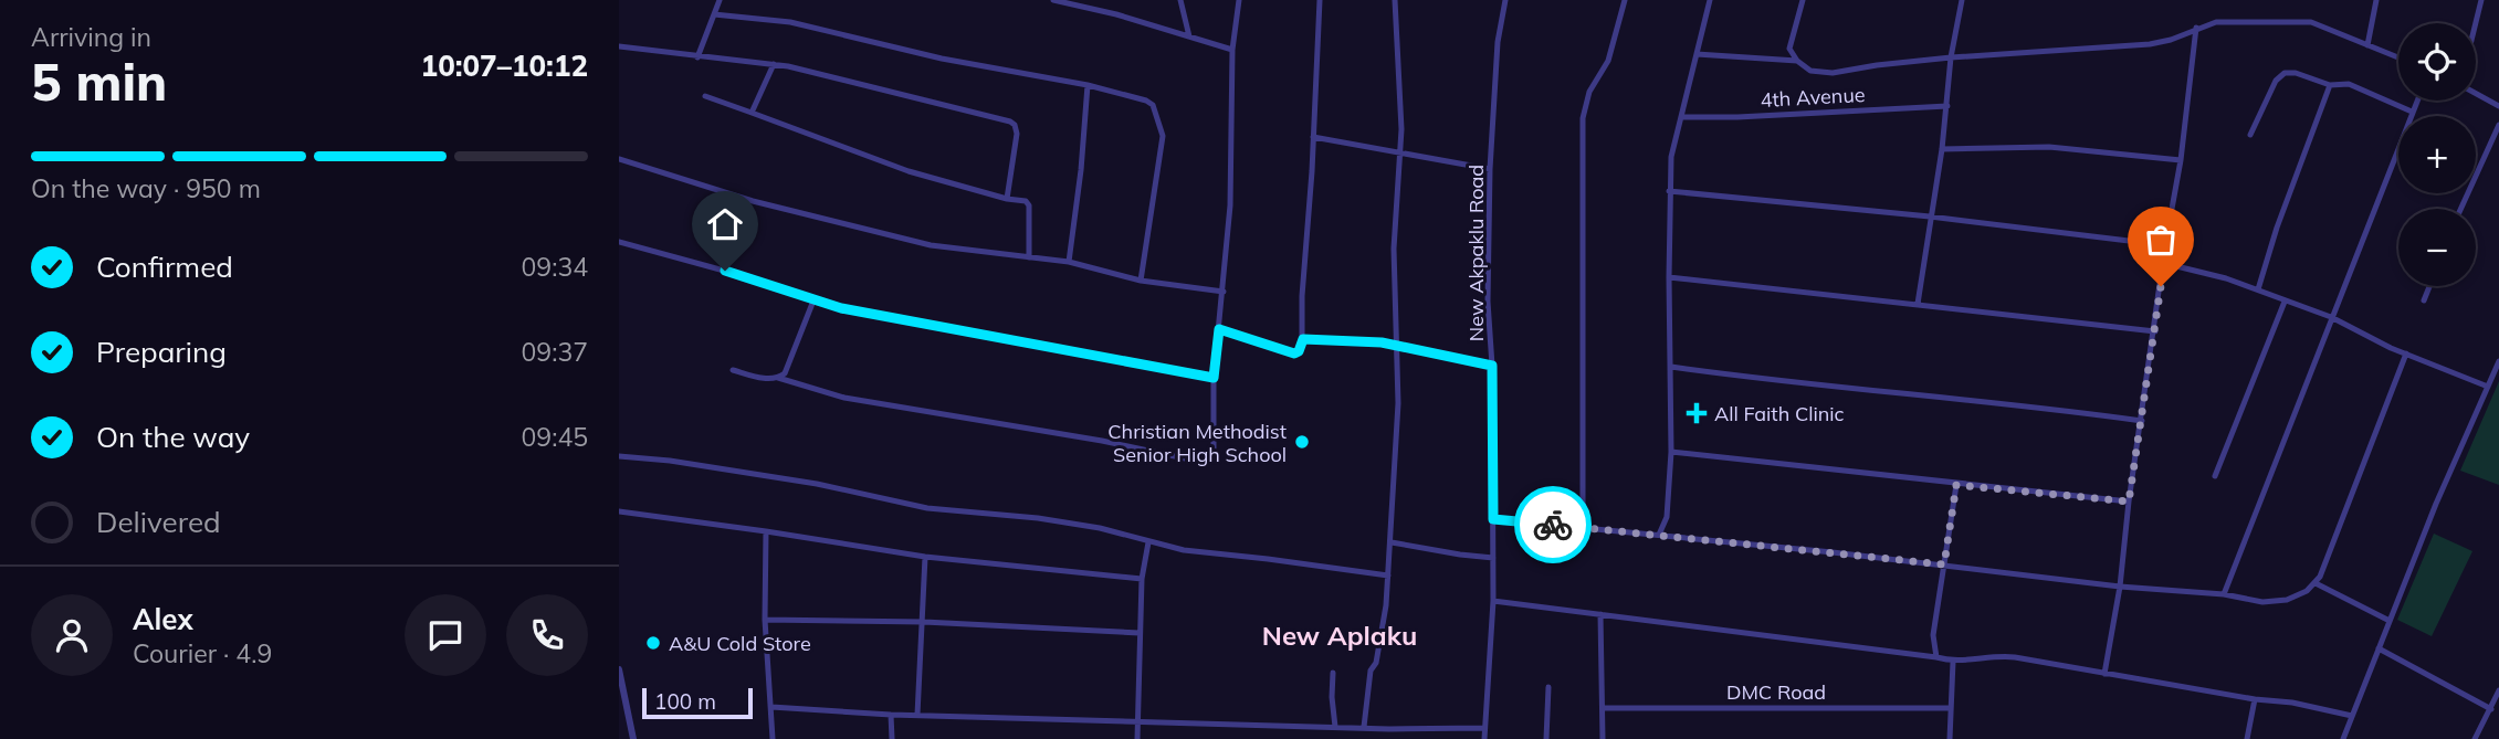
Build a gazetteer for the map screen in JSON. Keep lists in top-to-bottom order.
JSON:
{
  "streets": {
    "street": ["4th Avenue", "New Akpaklu Road", "DMC Road"]
  },
  "districts": ["New Aplaku"],
  "places": {
    "health": ["All Faith Clinic"],
    "other": ["Christian Methodist Senior High School", "A&U Cold Store"]
  },
  "scale_bar": "100 m",
  "page": {
    "heading": ["5 min", "Arriving in", "10:07–10:12"],
    "panel": ["Alex", "Courier · 4.9"],
    "map_buttons": ["+", "−"],
    "bar": "On the way · 950 m",
    "list": [
      ["Confirmed", "09:34"],
      ["Preparing", "09:37"],
      ["On the way", "09:45"],
      "Delivered"
    ],
    "scale": "100 m"
  }
}
